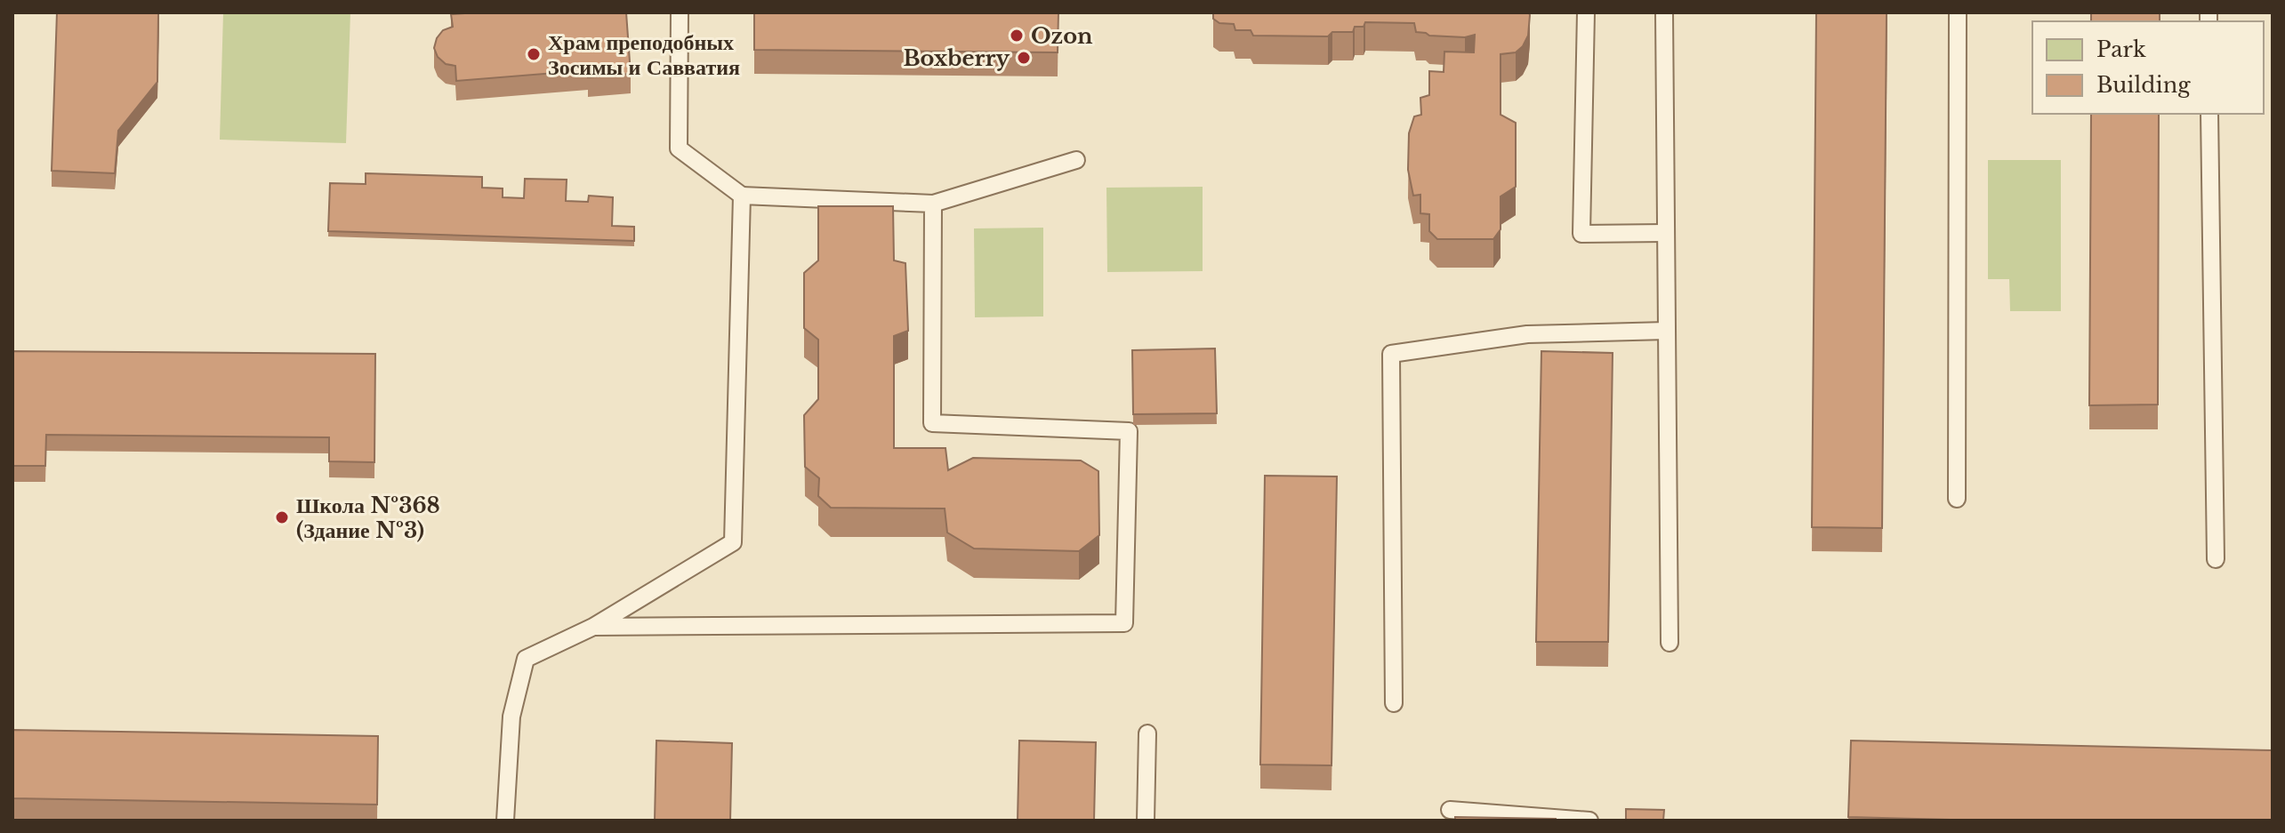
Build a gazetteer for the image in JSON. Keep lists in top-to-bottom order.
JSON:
{
  "places": [
    "Ozon",
    "Храм преподобных Зосимы и Савватия",
    "Boxberry",
    "Школа №368 (Здание №3)"
  ],
  "legend": ["Park", "Building"]
}
